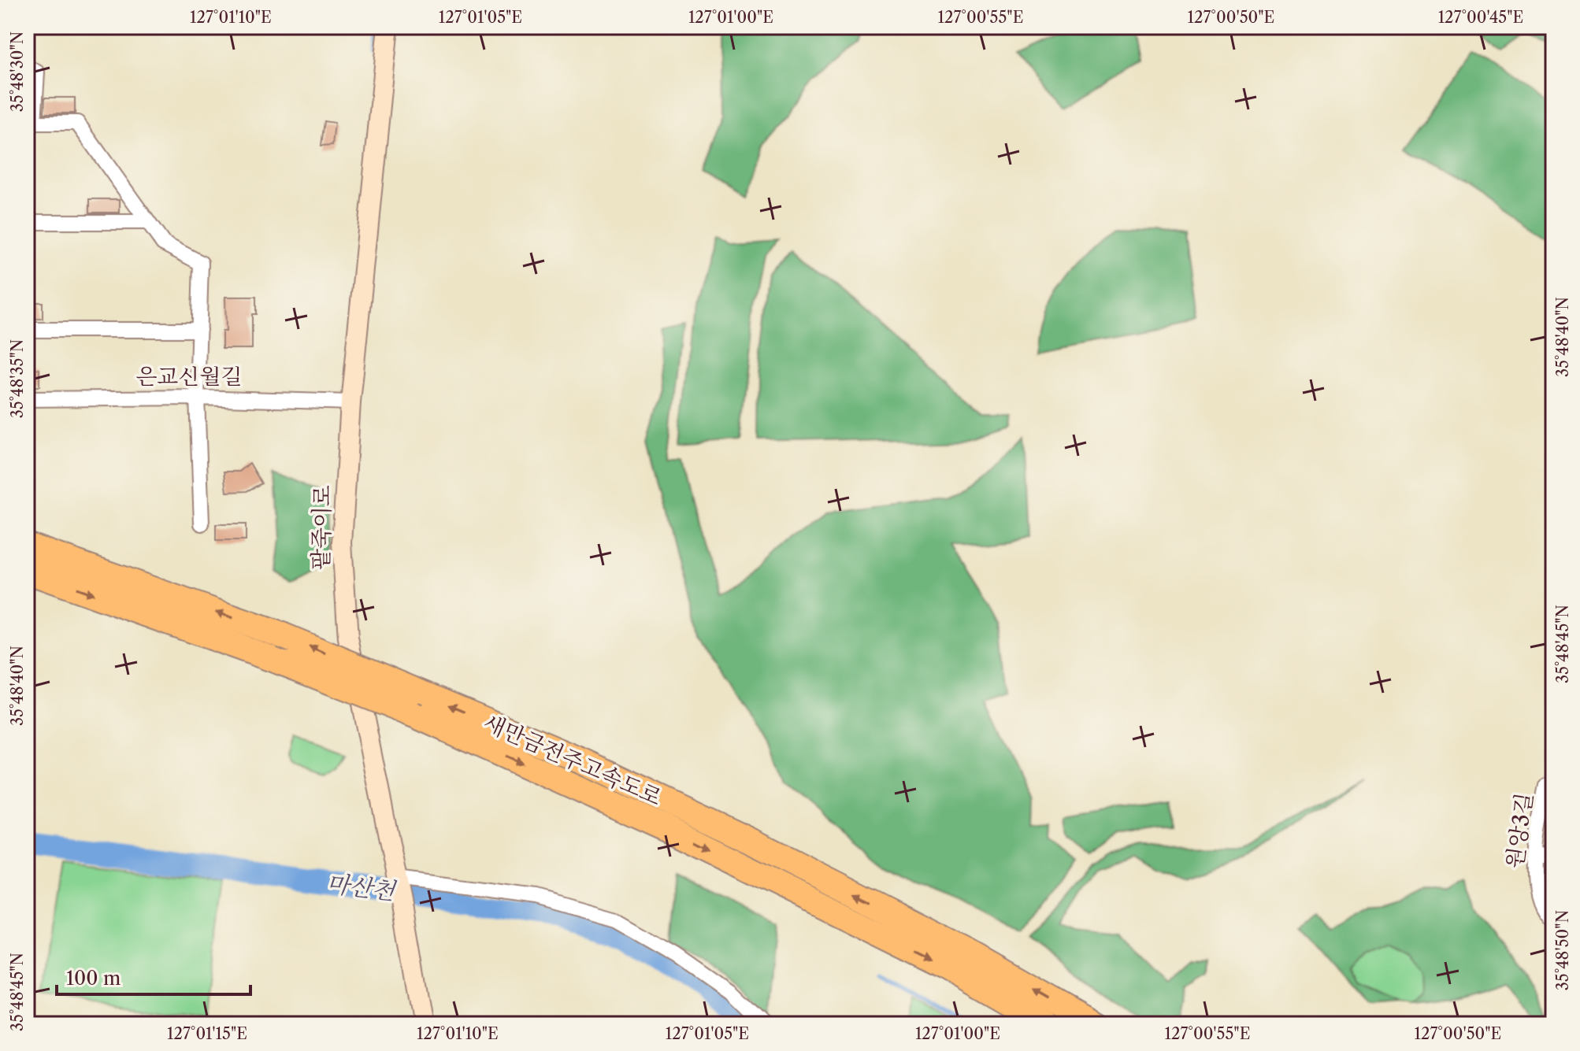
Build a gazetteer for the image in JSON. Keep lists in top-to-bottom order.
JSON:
{
  "streets": {
    "highway": ["새만금전주고속도로"],
    "street": ["은교신월길", "팥죽이로", "원앙3길"]
  },
  "crossings": [
    ["은교신월길", "팥죽이로"]
  ],
  "water": ["마산천"],
  "scale_bar": "100 m",
  "coordinates": [
    "127°01'10\"E",
    "127°01'05\"E",
    "127°01'00\"E",
    "127°00'55\"E",
    "127°00'50\"E",
    "127°00'45\"E",
    "35°48'30\"N",
    "35°48'40\"N",
    "35°48'35\"N",
    "35°48'45\"N",
    "35°48'50\"N",
    "127°01'15\"E"
  ]
}
